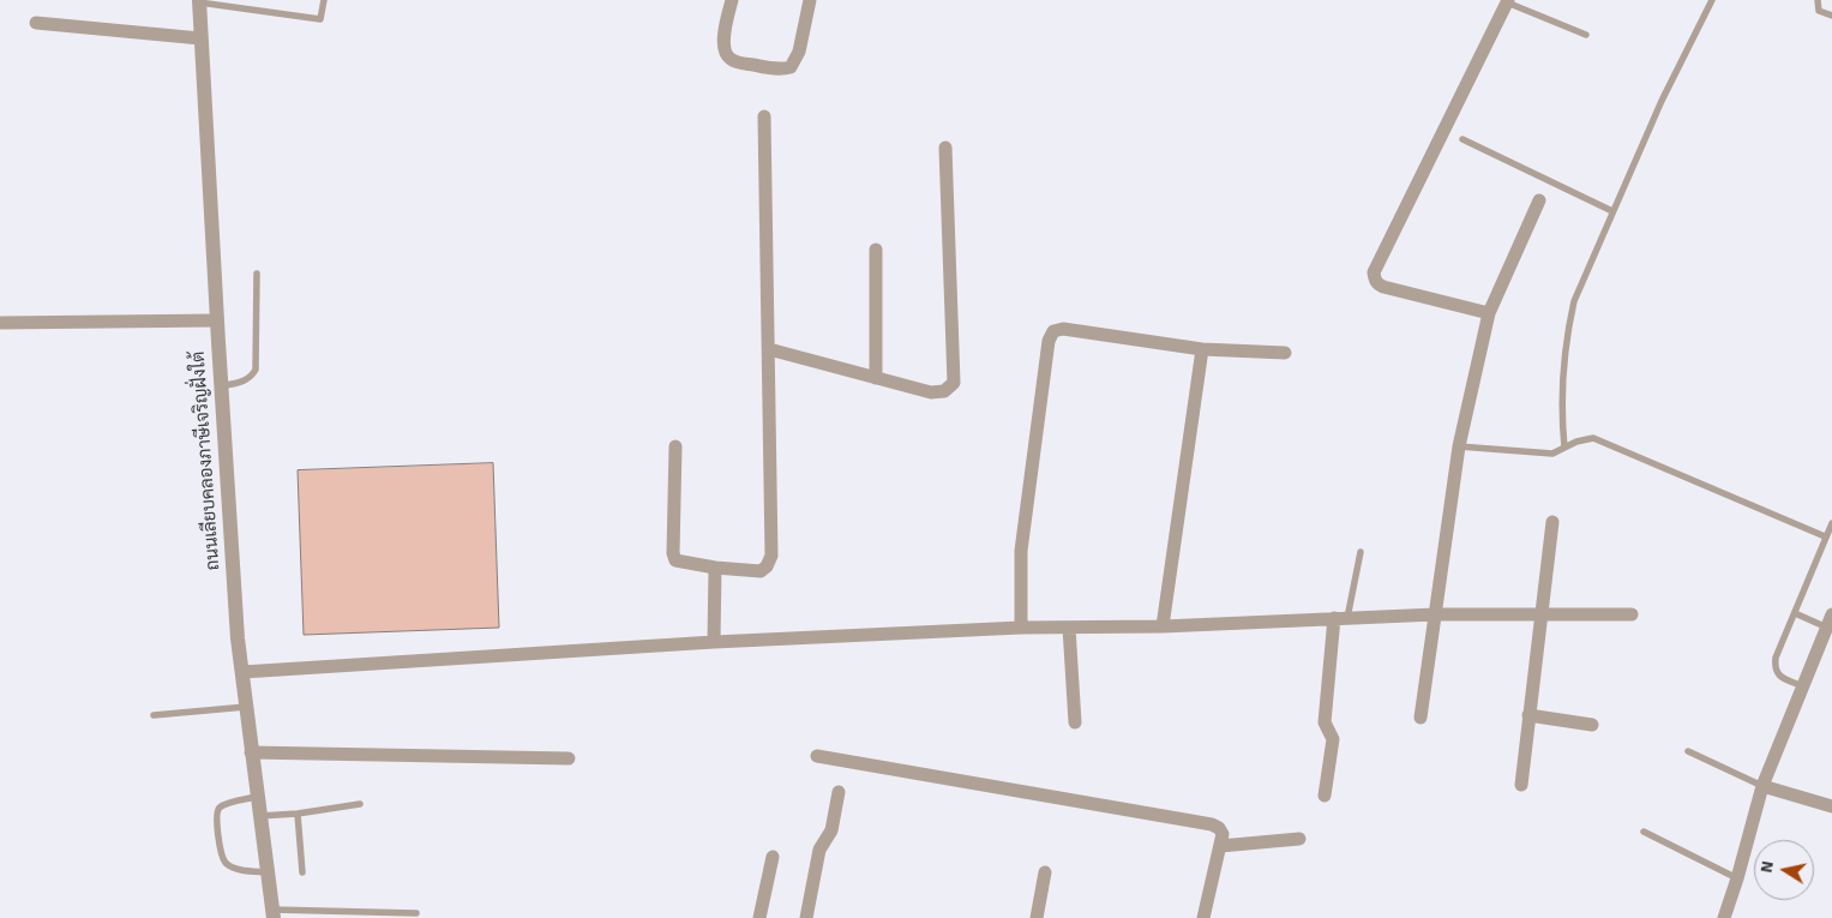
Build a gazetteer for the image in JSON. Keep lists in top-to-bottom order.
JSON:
{
  "streets": {
    "street": ["ถนนเลียบคลองภาษีเจริญฝั่งใต้"]
  },
  "north": "left"
}
